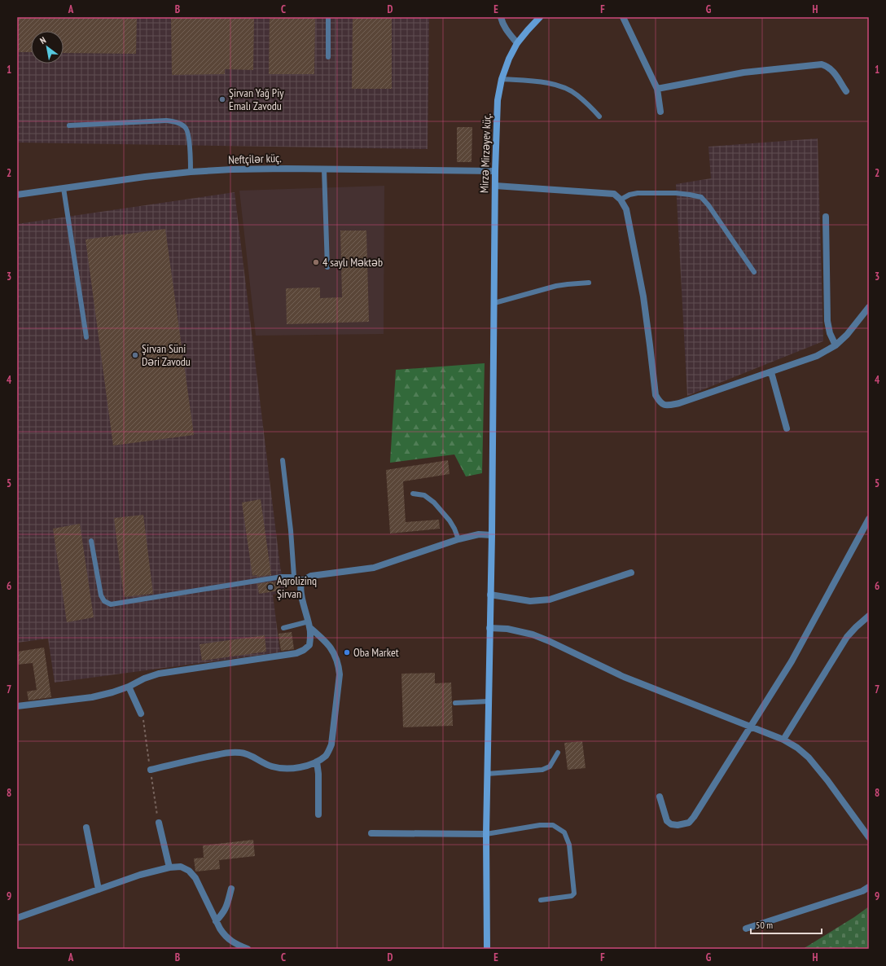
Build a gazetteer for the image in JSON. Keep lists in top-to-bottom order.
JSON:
{
  "streets": {
    "main road": ["Mirzə Mirzəyev küç."],
    "street": ["Neftçilər küç."]
  },
  "crossings": [
    ["Mirzə Mirzəyev küç.", "Neftçilər küç."]
  ],
  "places": [
    "Şirvan Yağ Piy Emalı Zavodu",
    "4 saylı Məktəb",
    "Şirvan Süni Dəri Zavodu",
    "Aqrolizinq Şirvan",
    "Oba Market"
  ],
  "scale_bar": "50 m",
  "north": "top left",
  "grid": {
    "columns": [
      "A",
      "B",
      "C",
      "D",
      "E",
      "F",
      "G",
      "H"
    ],
    "rows": [
      "1",
      "2",
      "3",
      "4",
      "5",
      "6",
      "7",
      "8",
      "9"
    ]
  }
}
